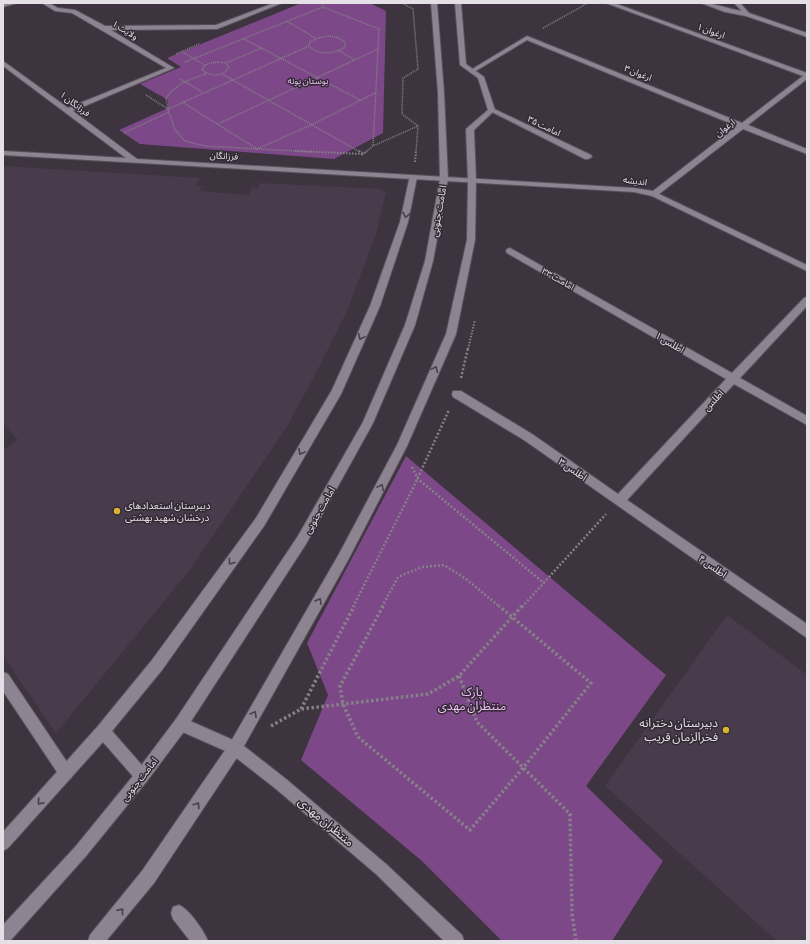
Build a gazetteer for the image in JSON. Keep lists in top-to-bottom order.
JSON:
{
  "streets": {
    "street": [
      "ولایت ۱",
      "ارغوان ۱",
      "ارغوان ۳",
      "فرزانگان ۱",
      "امامت ۳۵",
      "ارغوان",
      "فرزانگان",
      "اندیشه",
      "امامت جنوبی",
      "امامت ۳۳",
      "اطلس ۱",
      "اطلس",
      "اطلس ۳",
      "اطلس ۴",
      "منتظران مهدی"
    ]
  },
  "crossings": [
    ["ارغوان ۱", "ارغوان"],
    ["ارغوان ۳", "ارغوان"],
    ["فرزانگان ۱", "فرزانگان"],
    ["ارغوان", "اندیشه"],
    ["فرزانگان", "اندیشه"],
    ["فرزانگان", "امامت جنوبی"],
    ["اندیشه", "امامت جنوبی"],
    ["امامت جنوبی", "منتظران مهدی"],
    ["امامت ۳۳", "اطلس ۱"],
    ["اطلس ۱", "اطلس"],
    ["اطلس", "اطلس ۳"],
    ["اطلس", "اطلس ۴"],
    ["اطلس ۳", "اطلس ۴"]
  ],
  "parks": ["بوستان پونه", "پارک منتظران مهدی"],
  "places": ["دبیرستان استعدادهای درخشان شهید بهشتی", "دبیرستان دخترانه فخرالزمان قریب"]
}
